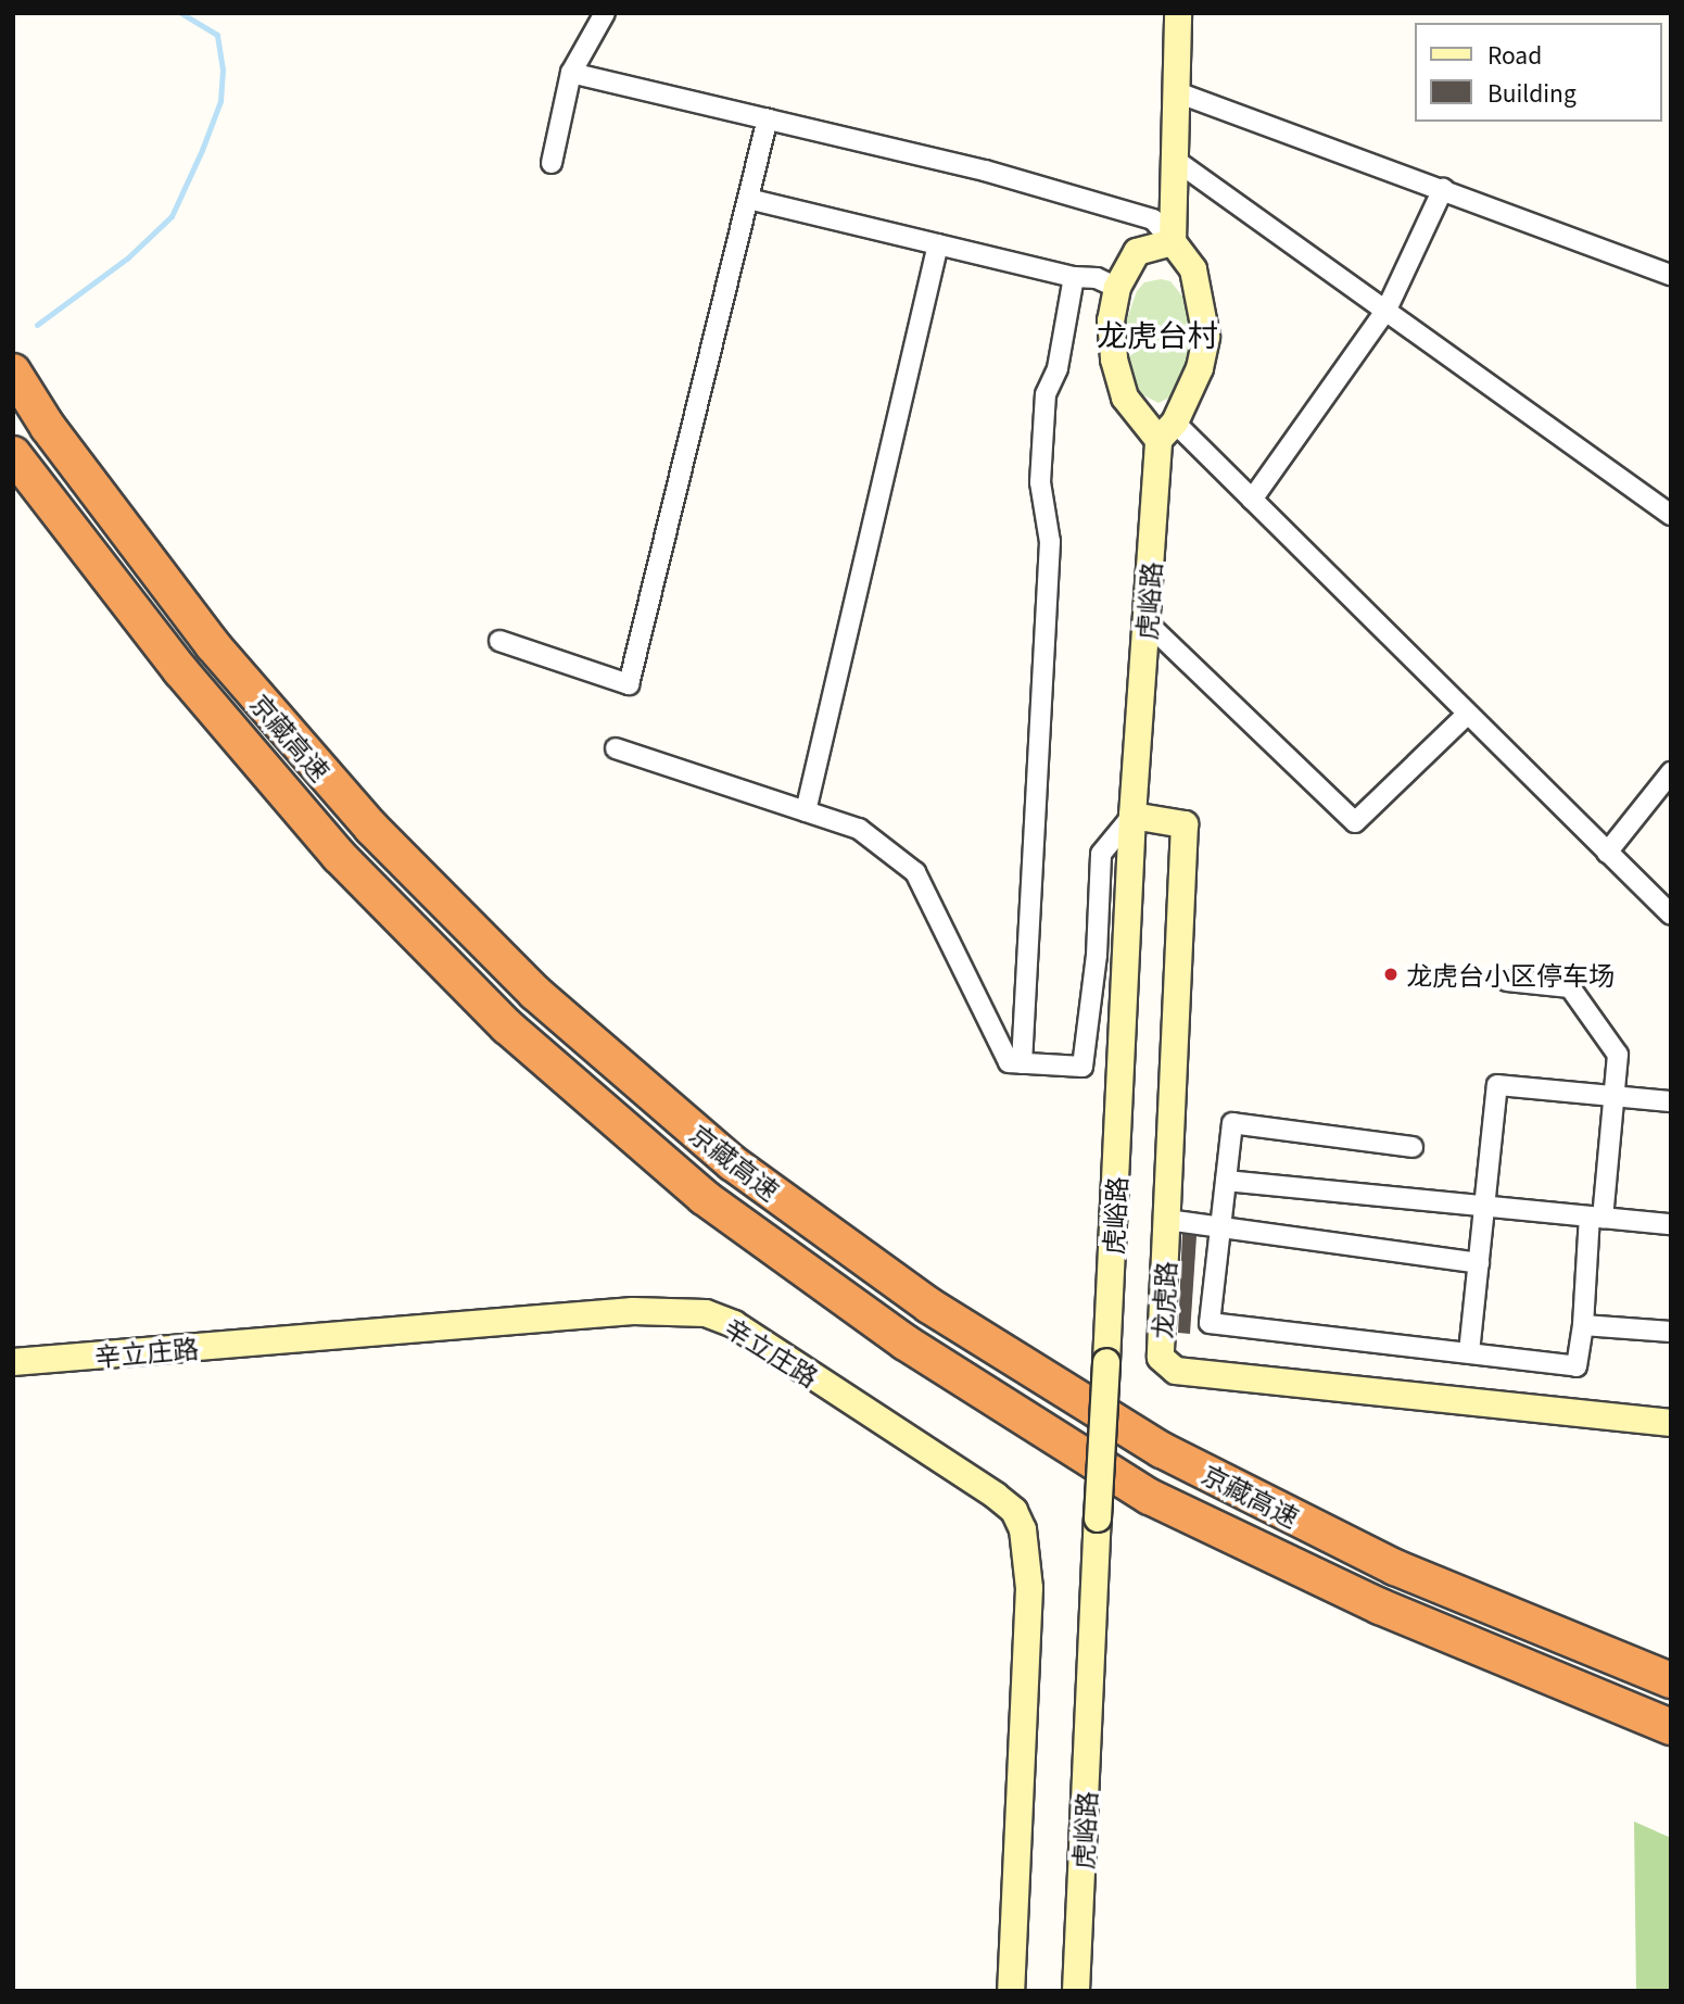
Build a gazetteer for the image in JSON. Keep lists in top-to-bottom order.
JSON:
{
  "streets": {
    "highway": ["京藏高速"],
    "street": ["虎峪路", "龙虎路", "辛立庄路"]
  },
  "crossings": [
    ["虎峪路", "龙虎路"]
  ],
  "districts": ["龙虎台村"],
  "places": ["龙虎台小区停车场"],
  "legend": ["Road", "Building"]
}
